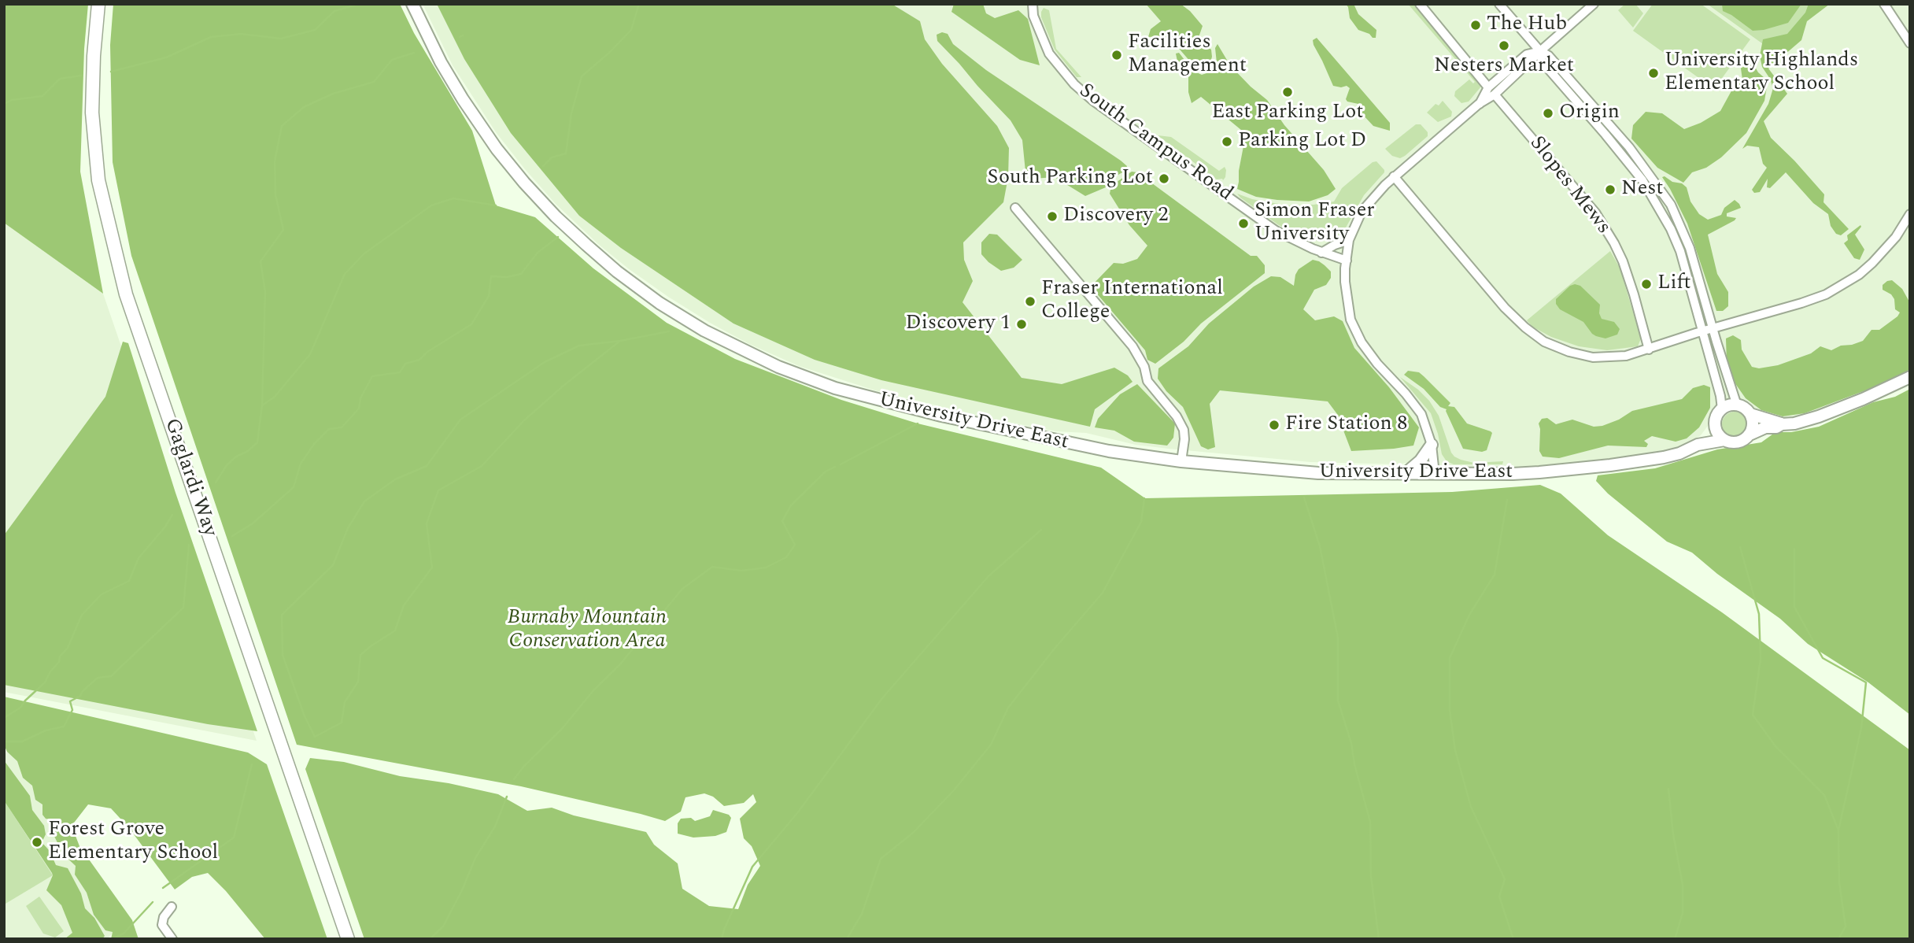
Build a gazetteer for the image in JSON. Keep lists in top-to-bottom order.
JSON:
{
  "streets": {
    "main road": ["Gaglardi Way"],
    "street": ["South Campus Road", "Slopes Mews", "University Drive East"]
  },
  "parks": ["Burnaby Mountain Conservation Area"],
  "places": [
    "The Hub",
    "Nesters Market",
    "Facilities Management",
    "University Highlands Elementary School",
    "East Parking Lot",
    "Origin",
    "Parking Lot D",
    "South Parking Lot",
    "Nest",
    "Discovery 2",
    "Simon Fraser University",
    "Lift",
    "Fraser International College",
    "Discovery 1",
    "Fire Station 8",
    "Forest Grove Elementary School"
  ]
}
